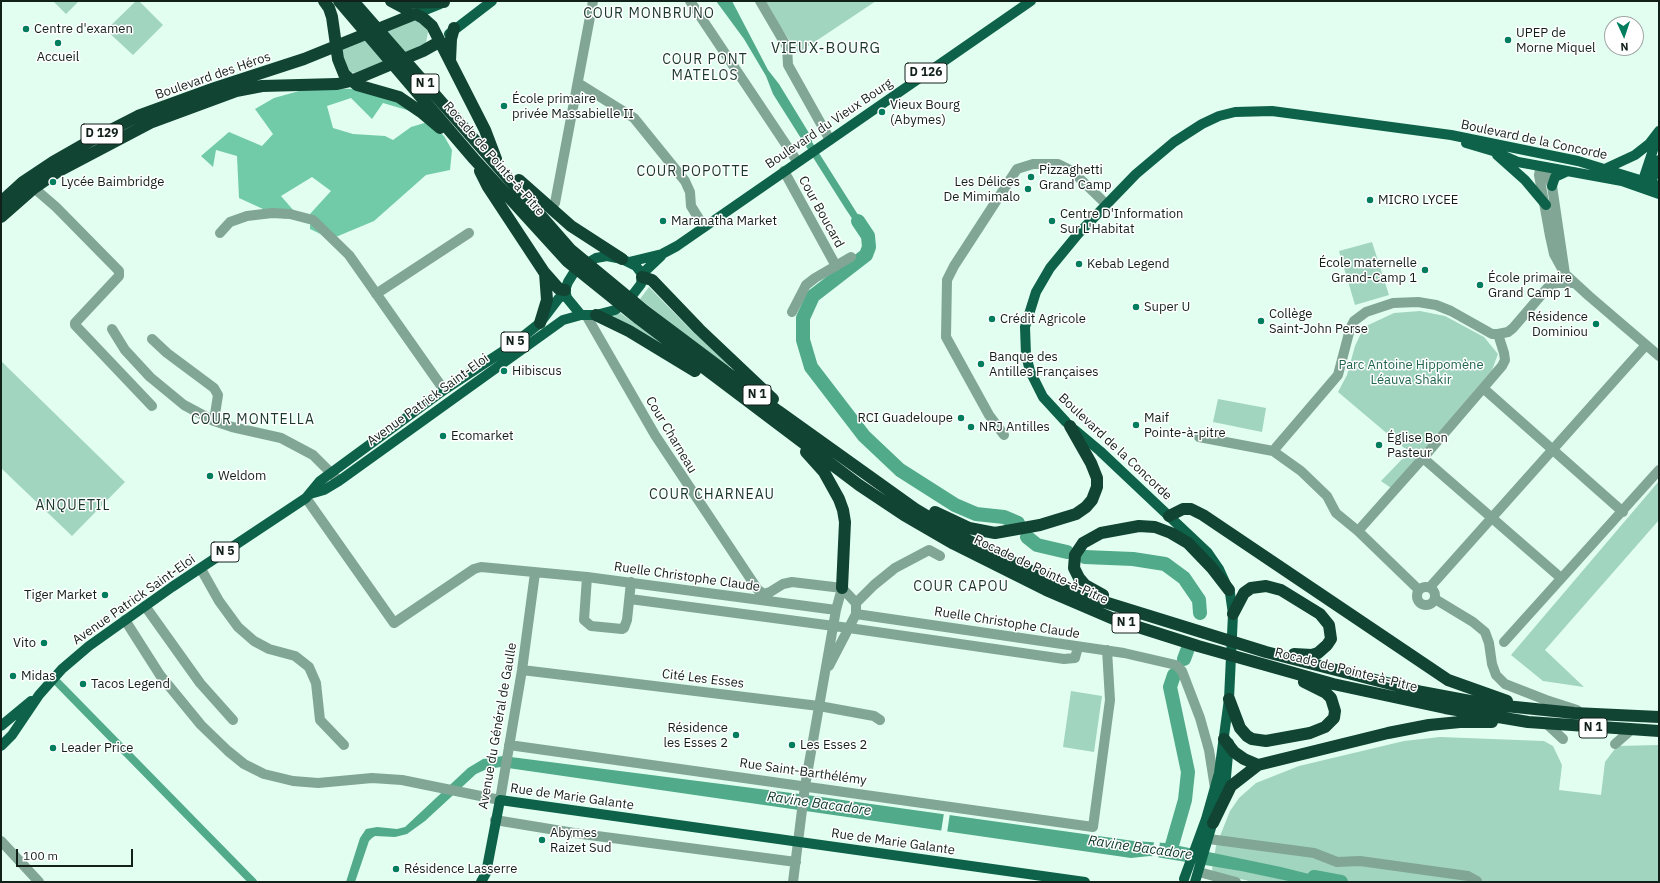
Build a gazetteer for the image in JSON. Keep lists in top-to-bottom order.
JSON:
{
  "streets": {
    "highway": [
      "Boulevard des Héros",
      "N 1",
      "D 129",
      "Rocade de Pointe-à-Pitre"
    ],
    "main road": [
      "D 126",
      "Boulevard du Vieux Bourg",
      "Boulevard de la Concorde",
      "N 5",
      "Avenue Patrick Saint-Eloi",
      "Avenue du Général de Gaulle",
      "Rue de Marie Galante"
    ],
    "street": [
      "Cour Boucard",
      "Cour Charneau",
      "Ruelle Christophe Claude",
      "Cité Les Esses",
      "Rue Saint-Barthélémy"
    ]
  },
  "crossings": [
    ["N 1", "Rocade de Pointe-à-Pitre"],
    ["Boulevard du Vieux Bourg", "Cour Boucard"],
    ["Boulevard du Vieux Bourg", "Avenue Patrick Saint-Eloi"],
    ["Boulevard du Vieux Bourg", "Cour Charneau"],
    ["Avenue Patrick Saint-Eloi", "Cour Charneau"],
    ["Avenue Patrick Saint-Eloi", "Ruelle Christophe Claude"],
    ["Avenue Patrick Saint-Eloi", "Rue de Marie Galante"],
    ["Ruelle Christophe Claude", "Avenue du Général de Gaulle"],
    ["Ruelle Christophe Claude", "Rue Saint-Barthélémy"],
    ["Cité Les Esses", "Avenue du Général de Gaulle"],
    ["Avenue du Général de Gaulle", "Rue Saint-Barthélémy"],
    ["Avenue du Général de Gaulle", "Rue de Marie Galante"]
  ],
  "districts": [
    "COUR MONBRUNO",
    "VIEUX-BOURG",
    "COUR PONT MATELOS",
    "COUR POPOTTE",
    "COUR MONTELLA",
    "COUR CHARNEAU",
    "ANQUETIL",
    "COUR CAPOU"
  ],
  "water": ["Ravine Bacadore"],
  "parks": ["Parc Antoine Hippomène Léauva Shakir"],
  "places": [
    "Centre d'examen",
    "UPEP de Morne Miquel",
    "Accueil",
    "École primaire privée Massabielle II",
    "Vieux Bourg (Abymes)",
    "Pizzaghetti Grand Camp",
    "Lycée Baimbridge",
    "Les Délices De Mimimalo",
    "MICRO LYCEE",
    "Maranatha Market",
    "Centre D'Information Sur L'Habitat",
    "Kebab Legend",
    "École maternelle Grand-Camp 1",
    "École primaire Grand Camp 1",
    "Super U",
    "Crédit Agricole",
    "Collège Saint-John Perse",
    "Résidence Dominiou",
    "Banque des Antilles Françaises",
    "Hibiscus",
    "RCI Guadeloupe",
    "Maif Pointe-à-pitre",
    "NRJ Antilles",
    "Ecomarket",
    "Église Bon Pasteur",
    "Weldom",
    "Tiger Market",
    "Vito",
    "Midas",
    "Tacos Legend",
    "Résidence les Esses 2",
    "Les Esses 2",
    "Leader Price",
    "Abymes Raizet Sud",
    "Résidence Lasserre"
  ],
  "scale_bar": "100 m",
  "north": "bottom"
}
